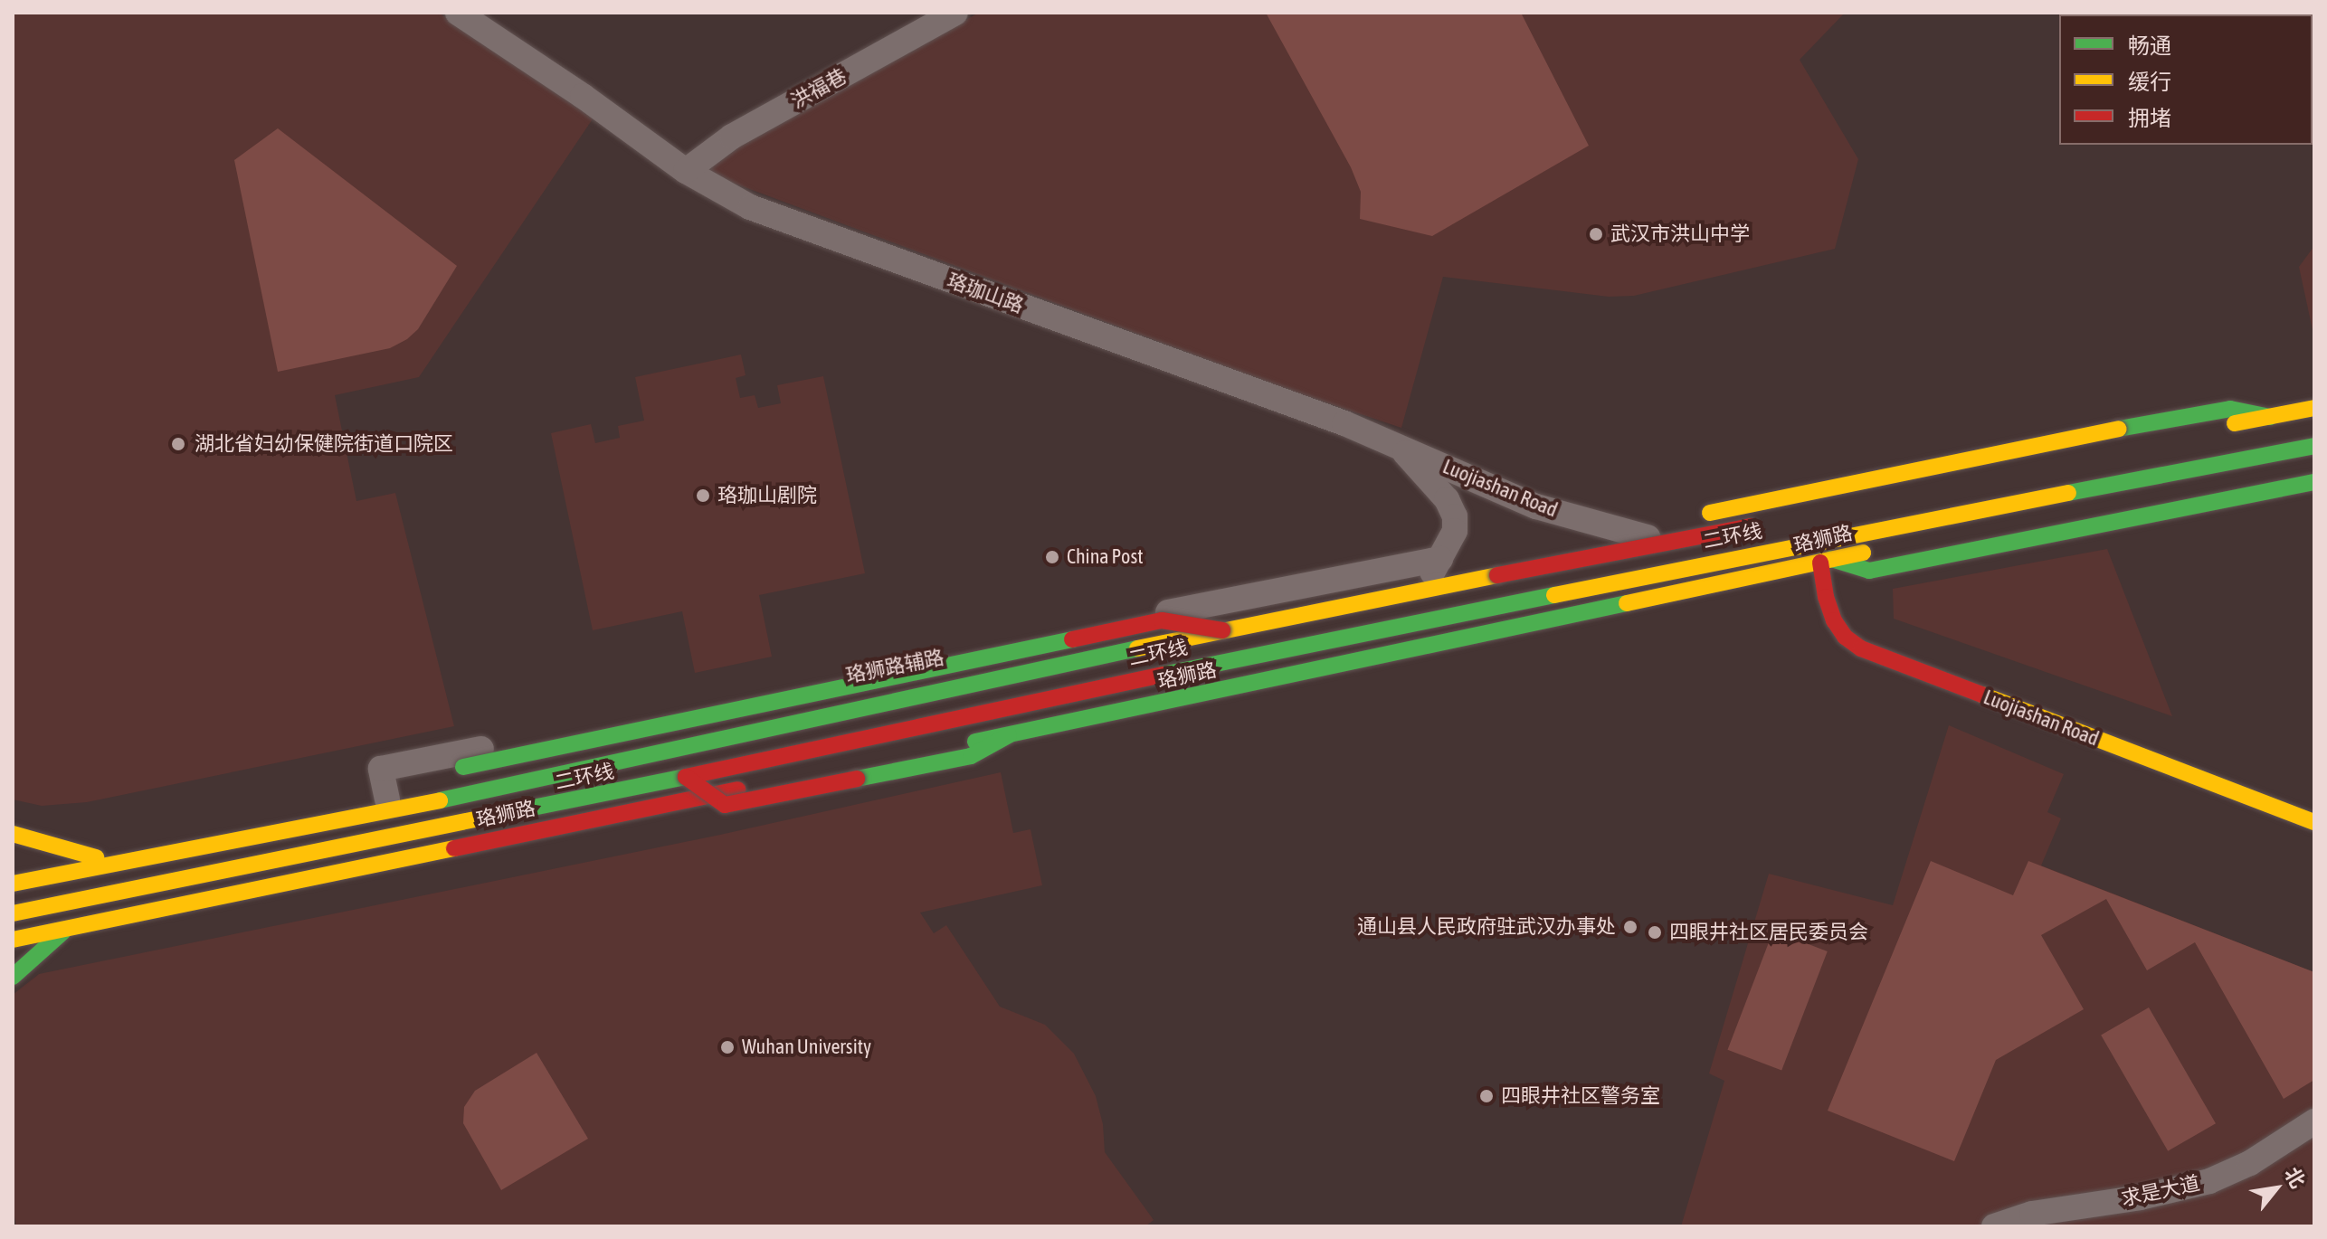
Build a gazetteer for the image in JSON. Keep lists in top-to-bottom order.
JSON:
{
  "streets": {
    "main road": ["Luojiashan Road", "二环线", "珞狮路"],
    "street": [
      "洪福巷",
      "珞珈山路",
      "珞狮路辅路",
      "求是大道"
    ]
  },
  "crossings": [
    ["洪福巷", "珞珈山路"],
    ["珞珈山路", "Luojiashan Road"],
    ["珞珈山路", "珞狮路"],
    ["珞珈山路", "珞狮路辅路"],
    ["Luojiashan Road", "珞狮路"],
    ["珞狮路", "珞狮路辅路"]
  ],
  "places": [
    "武汉市洪山中学",
    "湖北省妇幼保健院街道口院区",
    "珞珈山剧院",
    "China Post",
    "通山县人民政府驻武汉办事处",
    "四眼井社区居民委员会",
    "Wuhan University",
    "四眼井社区警务室"
  ],
  "legend": ["畅通", "缓行", "拥堵"],
  "north": "top right"
}
